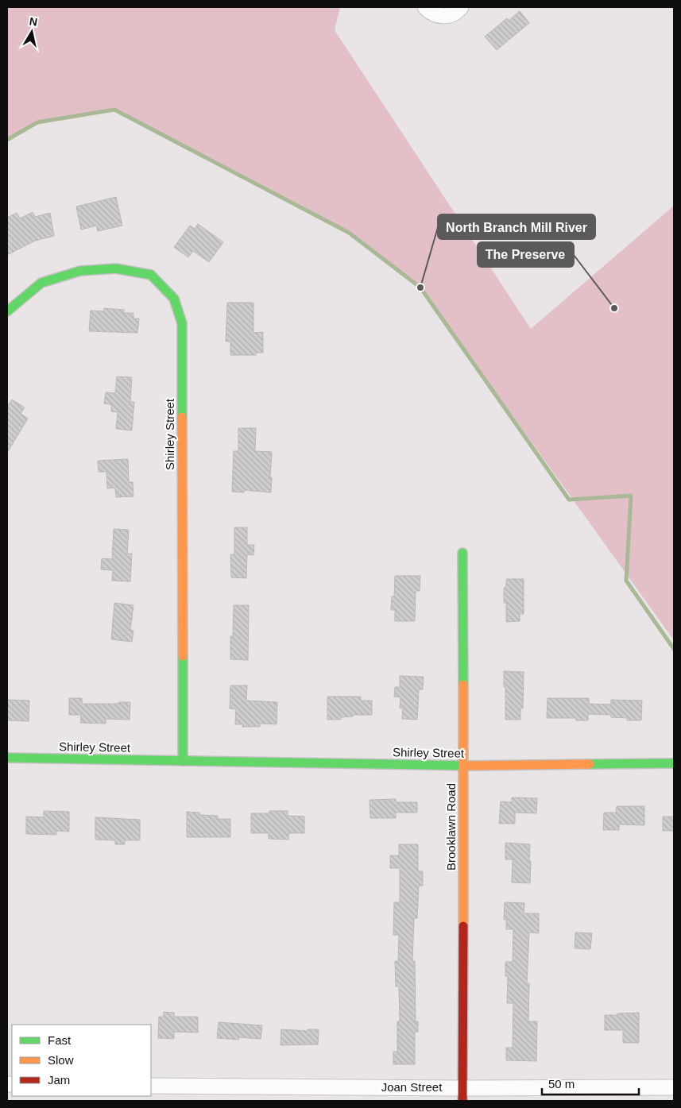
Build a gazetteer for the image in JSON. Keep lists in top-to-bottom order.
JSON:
{
  "streets": {
    "street": ["Shirley Street", "Brooklawn Road", "Joan Street"]
  },
  "crossings": [
    ["Shirley Street", "Brooklawn Road"],
    ["Brooklawn Road", "Joan Street"]
  ],
  "places": ["North Branch Mill River", "The Preserve"],
  "legend": ["Fast", "Slow", "Jam"],
  "scale_bar": "50 m",
  "north": "top"
}
